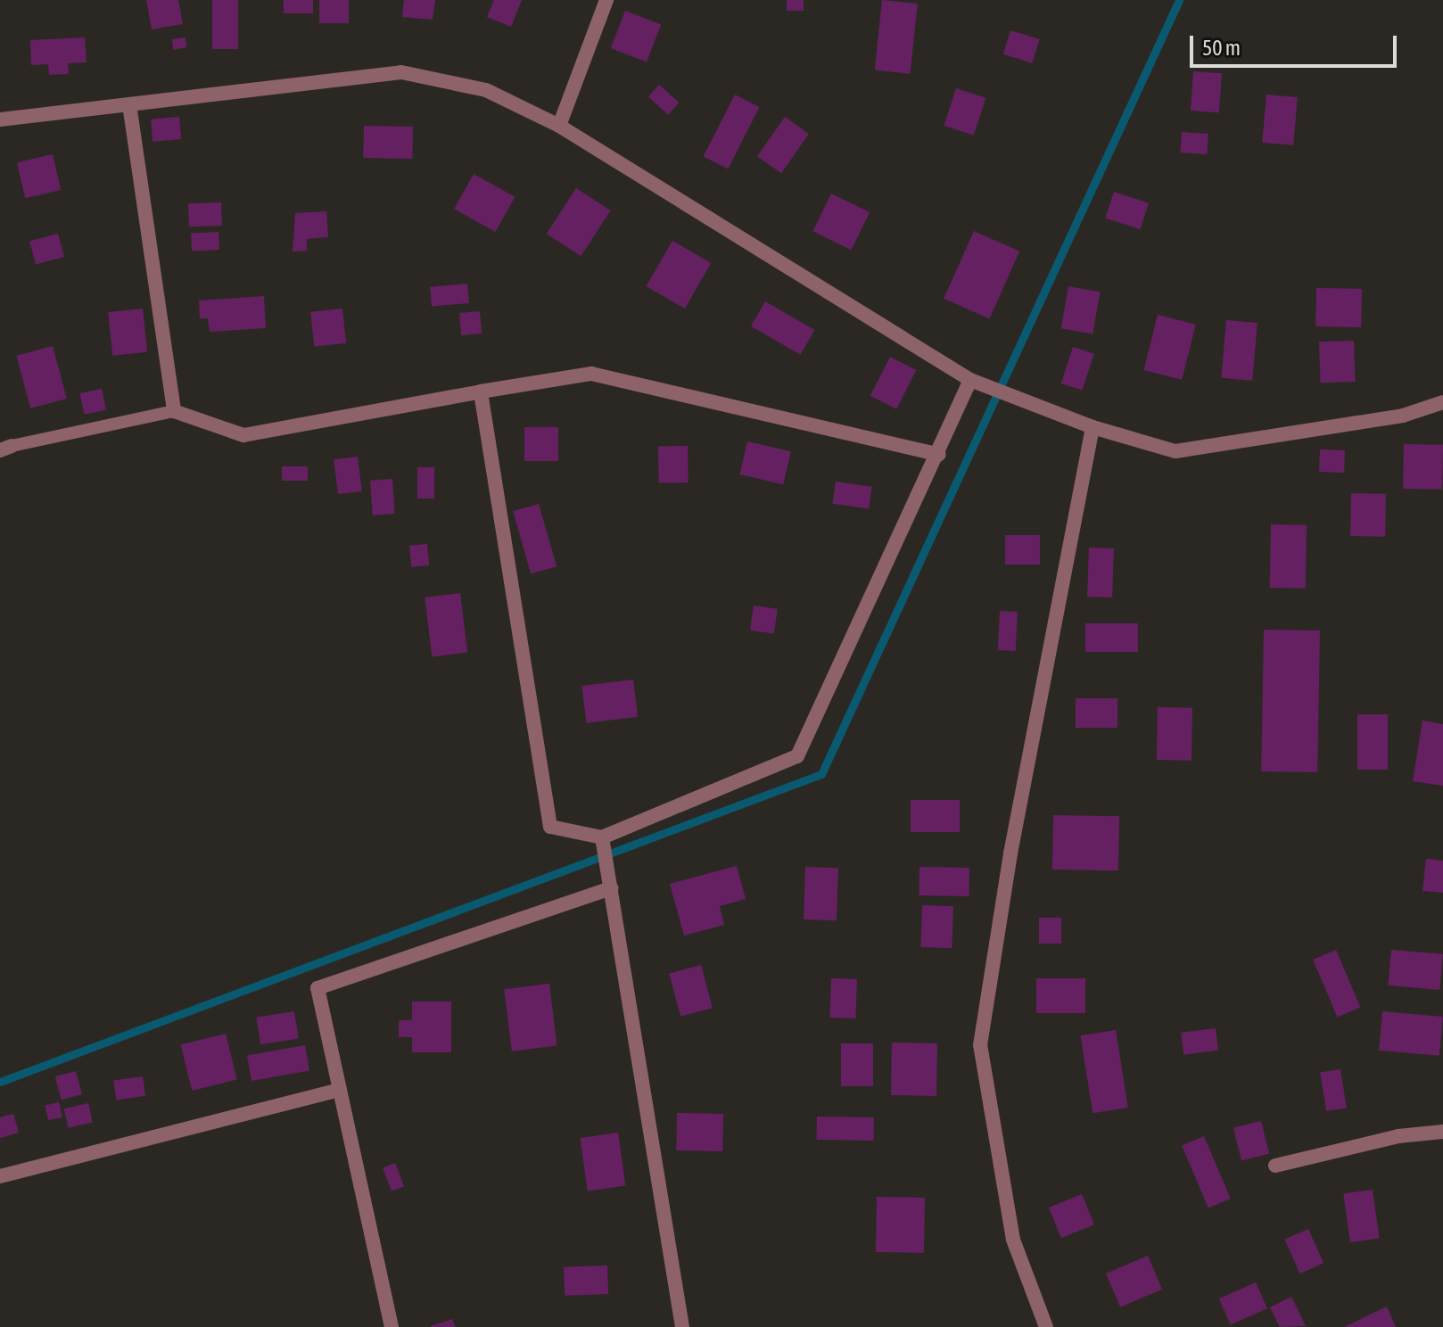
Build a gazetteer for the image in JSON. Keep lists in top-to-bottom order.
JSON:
{
  "scale_bar": "50 m"
}
